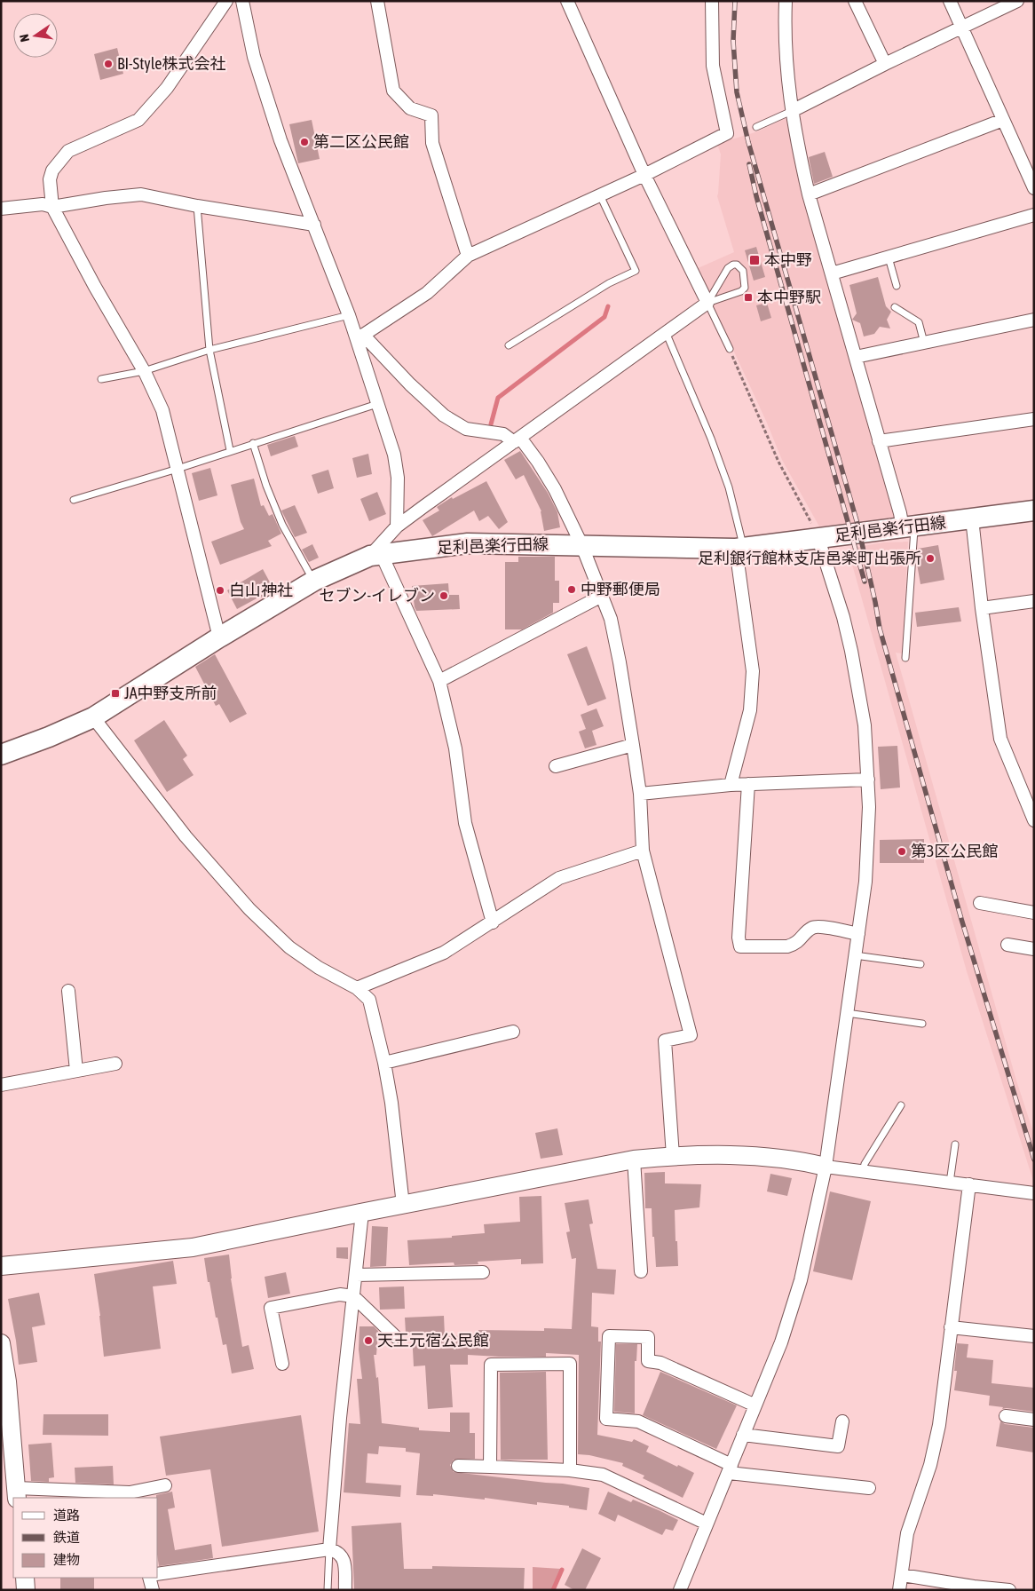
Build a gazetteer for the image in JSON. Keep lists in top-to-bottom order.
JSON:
{
  "streets": {
    "main road": ["足利邑楽行田線"]
  },
  "places": {
    "other": [
      "BI-Style株式会社",
      "第二区公民館",
      "足利銀行館林支店邑楽町出張所",
      "中野郵便局",
      "白山神社",
      "セブン-イレブン",
      "第3区公民館",
      "天王元宿公民館"
    ],
    "transit": ["本中野", "本中野駅", "JA中野支所前"]
  },
  "legend": ["道路", "鉄道", "建物"],
  "north": "left"
}
